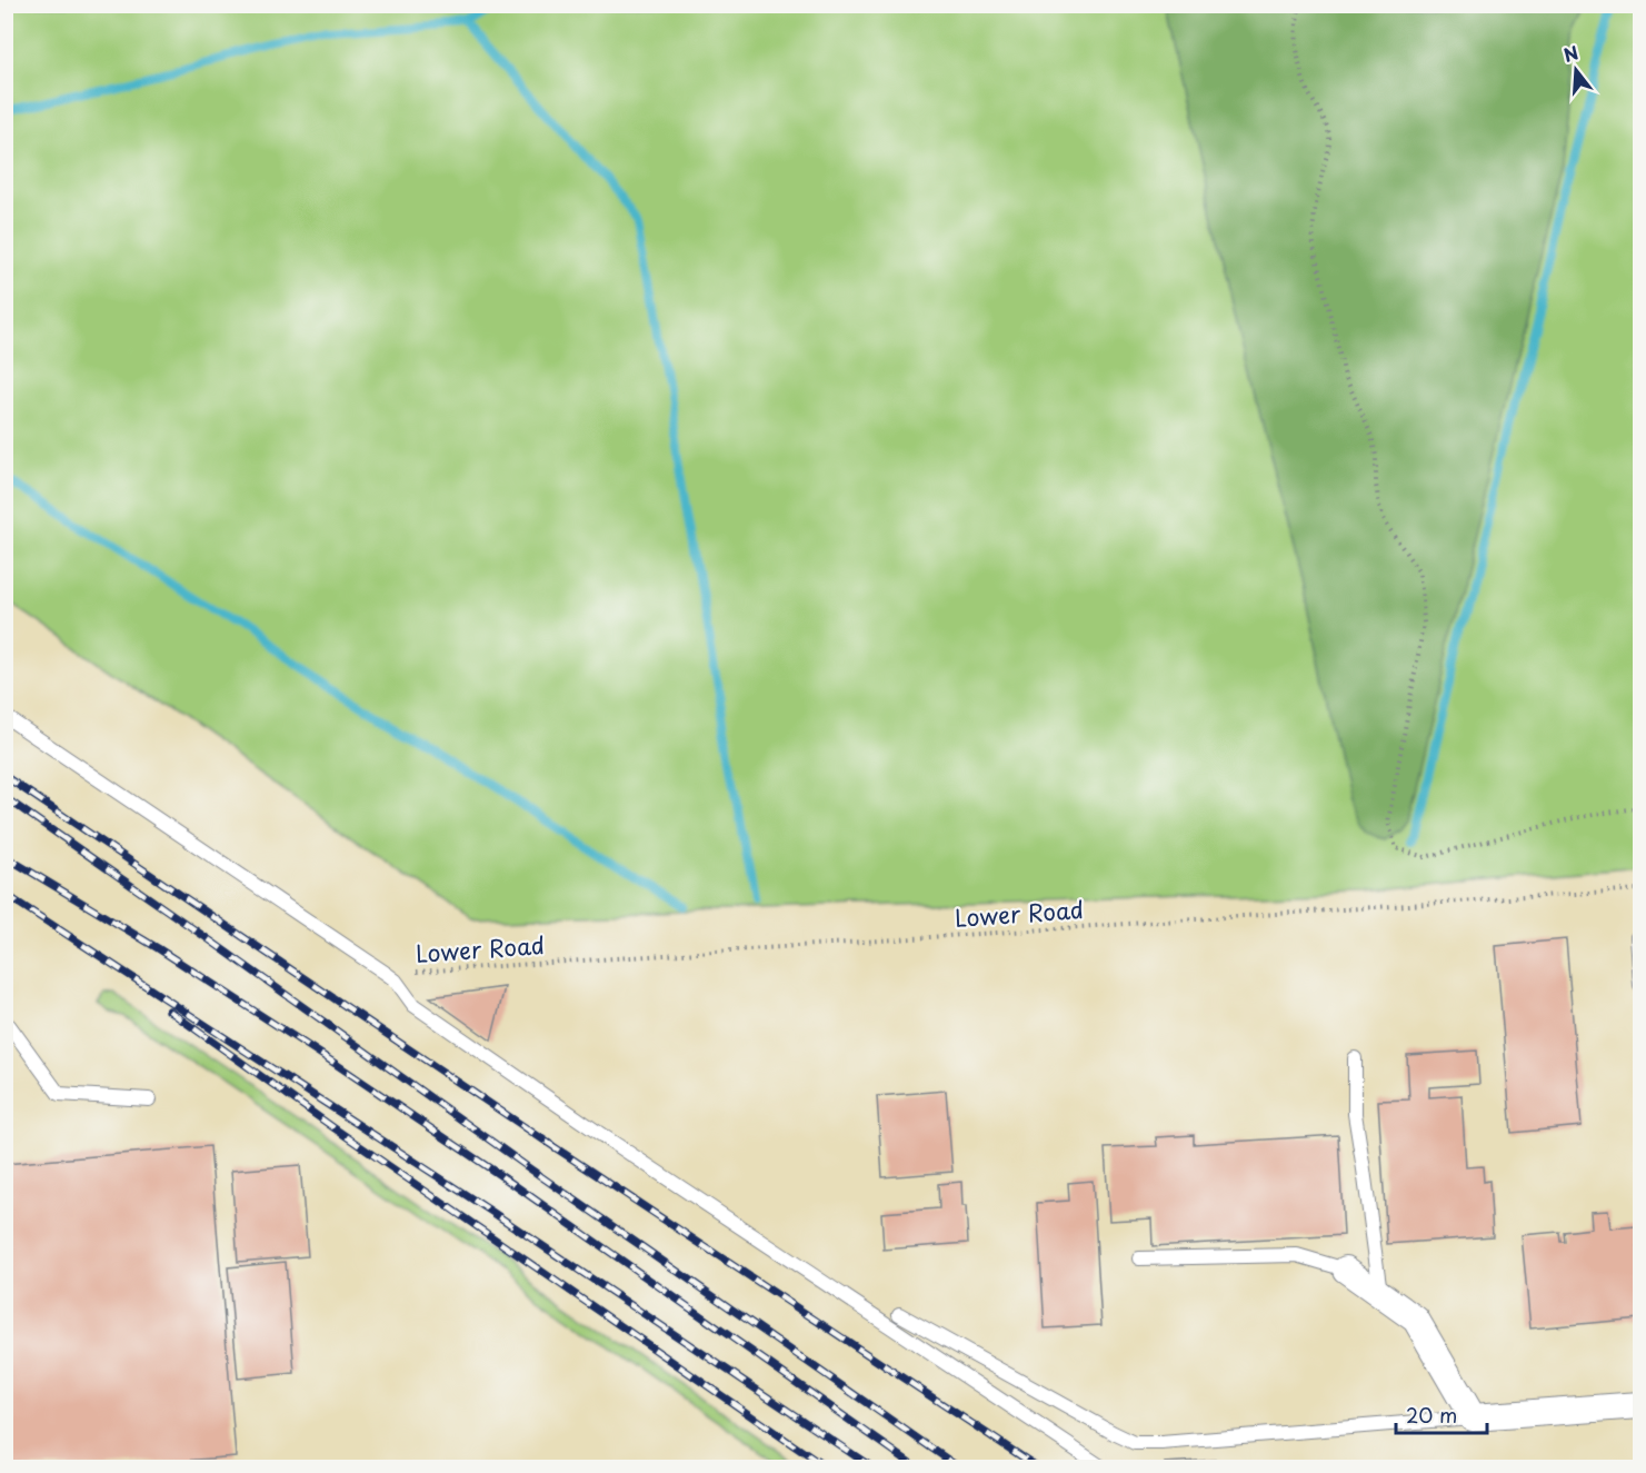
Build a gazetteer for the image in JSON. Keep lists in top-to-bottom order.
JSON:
{
  "streets": {
    "path": ["Lower Road"]
  },
  "scale_bar": "20 m",
  "north": "top"
}
